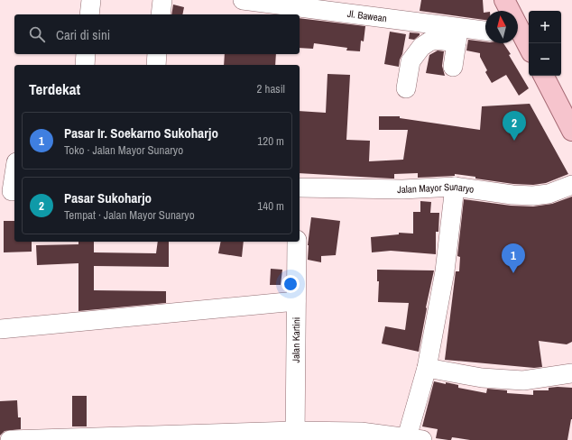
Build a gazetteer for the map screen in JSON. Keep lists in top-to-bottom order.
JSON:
{
  "streets": {
    "street": ["Jl. Bawean", "Jalan Mayor Sunaryo", "Jalan Kartini"]
  },
  "north": "top",
  "page": {
    "map_buttons": ["+", "−"],
    "search": "Cari di sini",
    "heading": ["Terdekat", "2 hasil"],
    "pins": ["2", "1"],
    "list": [
      {
        "mark": "1",
        "name": "Pasar Ir. Soekarno Sukoharjo",
        "note": "Toko · Jalan Mayor Sunaryo",
        "value": "120 m"
      },
      {
        "mark": "2",
        "name": "Pasar Sukoharjo",
        "note": "Tempat · Jalan Mayor Sunaryo",
        "value": "140 m"
      }
    ]
  }
}
